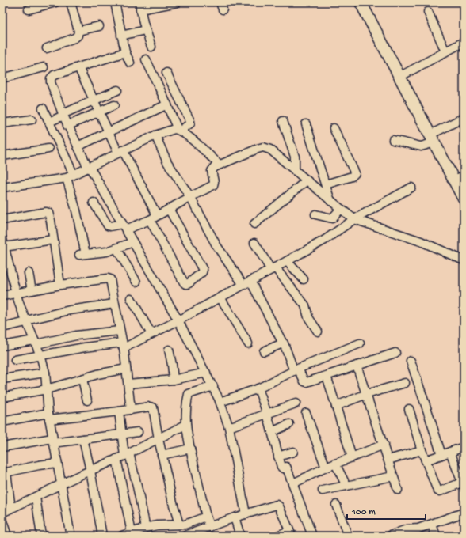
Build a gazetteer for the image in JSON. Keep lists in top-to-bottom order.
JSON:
{
  "scale_bar": "100 m"
}
